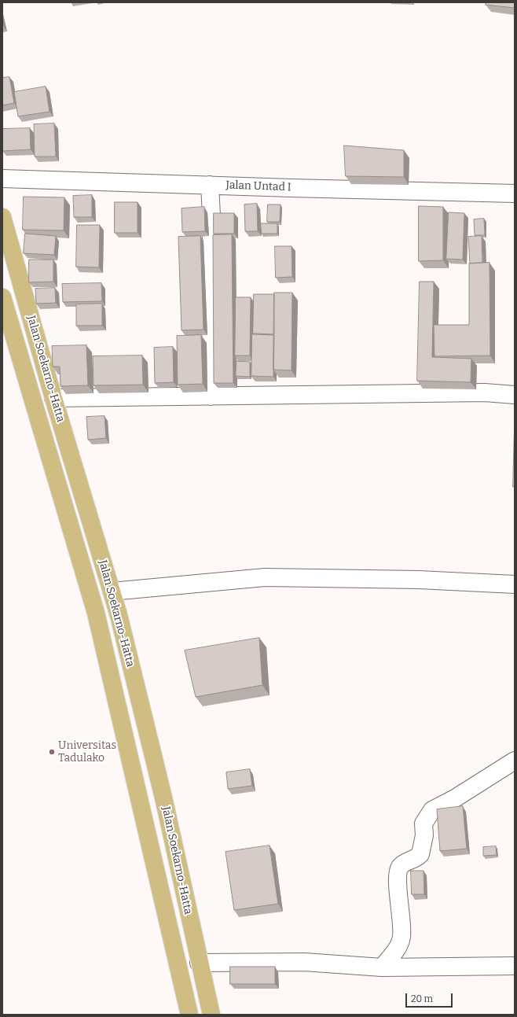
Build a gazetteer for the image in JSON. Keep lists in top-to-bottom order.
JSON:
{
  "streets": {
    "main road": ["Jalan Soekarno-Hatta"],
    "street": ["Jalan Untad I"]
  },
  "places": ["Universitas Tadulako"],
  "scale_bar": "20 m"
}
